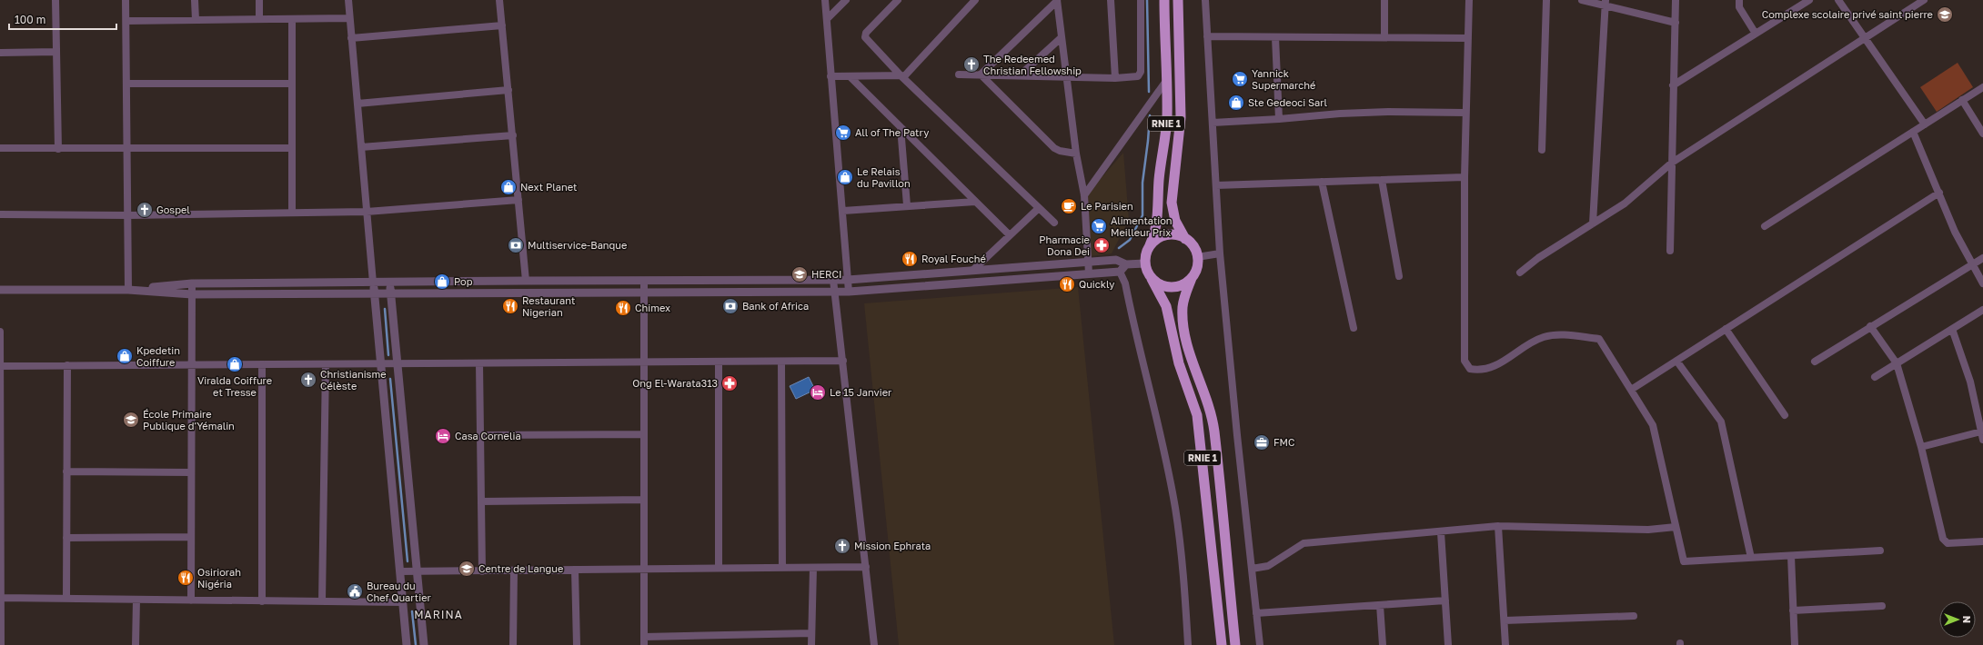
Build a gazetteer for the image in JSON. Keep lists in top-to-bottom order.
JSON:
{
  "streets": {
    "highway": ["RNIE 1"]
  },
  "districts": ["MARINA"],
  "places": {
    "school or university": [
      "Complexe scolaire privé saint pierre",
      "HERCI",
      "École Primaire Publique d'Yémalin",
      "Centre de Langue"
    ],
    "church": [
      "The Redeemed Christian Fellowship",
      "Gospel",
      "Christianisme Célèste",
      "Mission Ephrata"
    ],
    "supermarket": ["Yannick Supermarché", "All of The Patry", "Alimentation Meilleur Prix"],
    "shop": [
      "Ste Gedeoci Sarl",
      "Le Relais du Pavillon",
      "Next Planet",
      "Pop",
      "Kpedetin Coiffure",
      "Viralda Coiffure et Tresse"
    ],
    "cafe": ["Le Parisien"],
    "bank": ["Multiservice-Banque", "Bank of Africa"],
    "pharmacy": ["Pharmacie Dona Dei", "Ong El-Warata313"],
    "restaurant": [
      "Royal Fouché",
      "Quickly",
      "Restaurant Nigerian",
      "Chimex",
      "Osiriorah Nigéria"
    ],
    "hotel": ["Le 15 Janvier", "Casa Cornelia"],
    "office": ["FMC"],
    "public building": ["Bureau du Chef Quartier"]
  },
  "scale_bar": "100 m",
  "north": "right"
}
